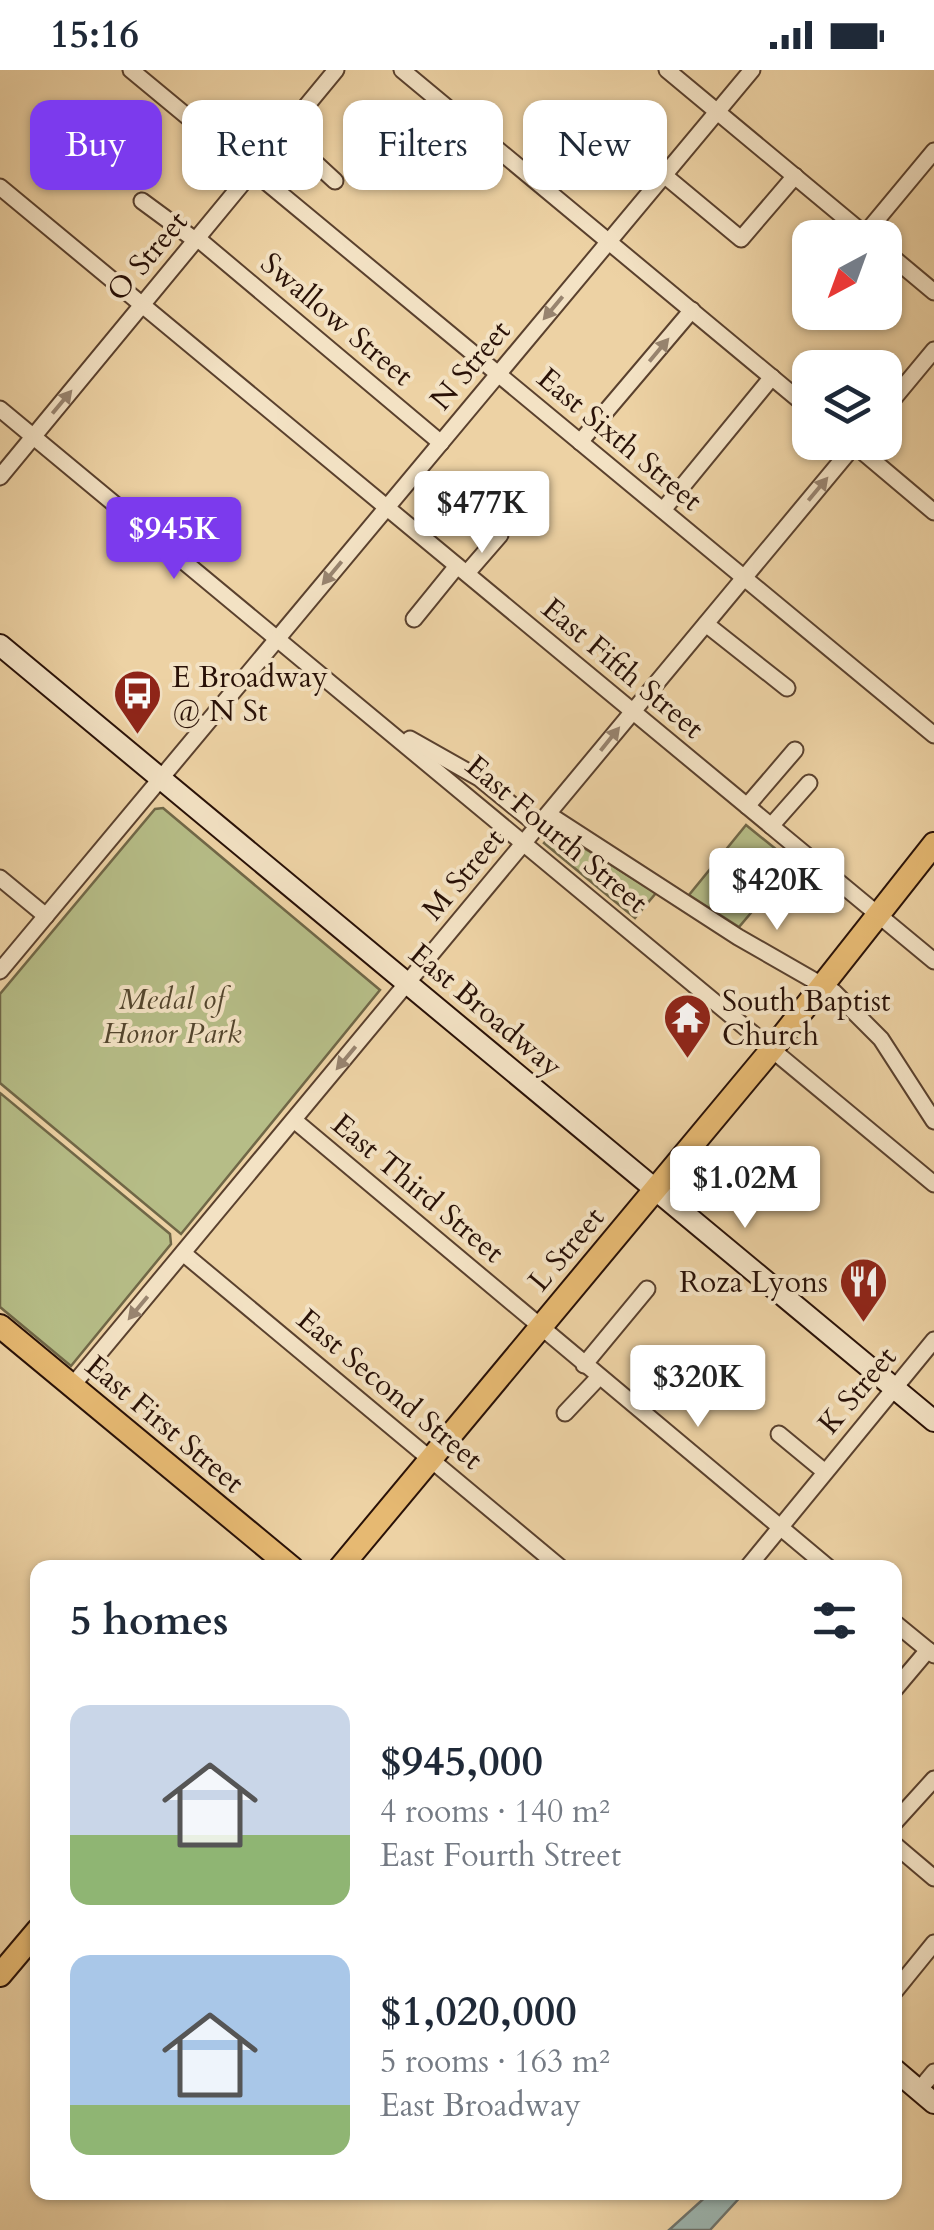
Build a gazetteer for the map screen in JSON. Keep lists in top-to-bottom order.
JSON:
{
  "streets": {
    "main road": ["East Broadway", "L Street", "East First Street"],
    "street": [
      "O Street",
      "Swallow Street",
      "N Street",
      "East Sixth Street",
      "East Fifth Street",
      "East Fourth Street",
      "M Street",
      "East Third Street",
      "East Second Street",
      "K Street"
    ]
  },
  "crossings": [
    ["O Street", "Swallow Street"],
    ["O Street", "East Fifth Street"],
    ["O Street", "East Fourth Street"],
    ["Swallow Street", "N Street"],
    ["N Street", "East Sixth Street"],
    ["N Street", "East Fifth Street"],
    ["N Street", "East Fourth Street"],
    ["N Street", "East Broadway"],
    ["East Sixth Street", "M Street"],
    ["East Fifth Street", "M Street"],
    ["East Fifth Street", "L Street"],
    ["East Fourth Street", "M Street"],
    ["East Fourth Street", "L Street"],
    ["M Street", "East Broadway"],
    ["M Street", "East Third Street"],
    ["M Street", "East Second Street"],
    ["M Street", "East First Street"],
    ["East Broadway", "L Street"],
    ["East Broadway", "K Street"],
    ["East Third Street", "L Street"],
    ["East Third Street", "K Street"],
    ["L Street", "East Second Street"]
  ],
  "one_way": ["O Street"],
  "parks": ["Medal of Honor Park"],
  "places": {
    "bus stop": ["E Broadway @ N St"],
    "temple": ["South Baptist Church"],
    "restaurant": ["Roza Lyons"]
  },
  "north": "bottom left",
  "page": {
    "status": "15:16",
    "chip": [
      "Buy",
      "Rent",
      "Filters",
      "New"
    ],
    "price": [
      "$477K",
      "$945K",
      "$420K",
      "$1.02M",
      "$320K"
    ],
    "heading": "5 homes",
    "list": [
      {
        "name": "$945,000",
        "note": "4 rooms · 140 m² · East Fourth Street"
      },
      {
        "name": "$1,020,000",
        "note": "5 rooms · 163 m² · East Broadway"
      }
    ]
  }
}
